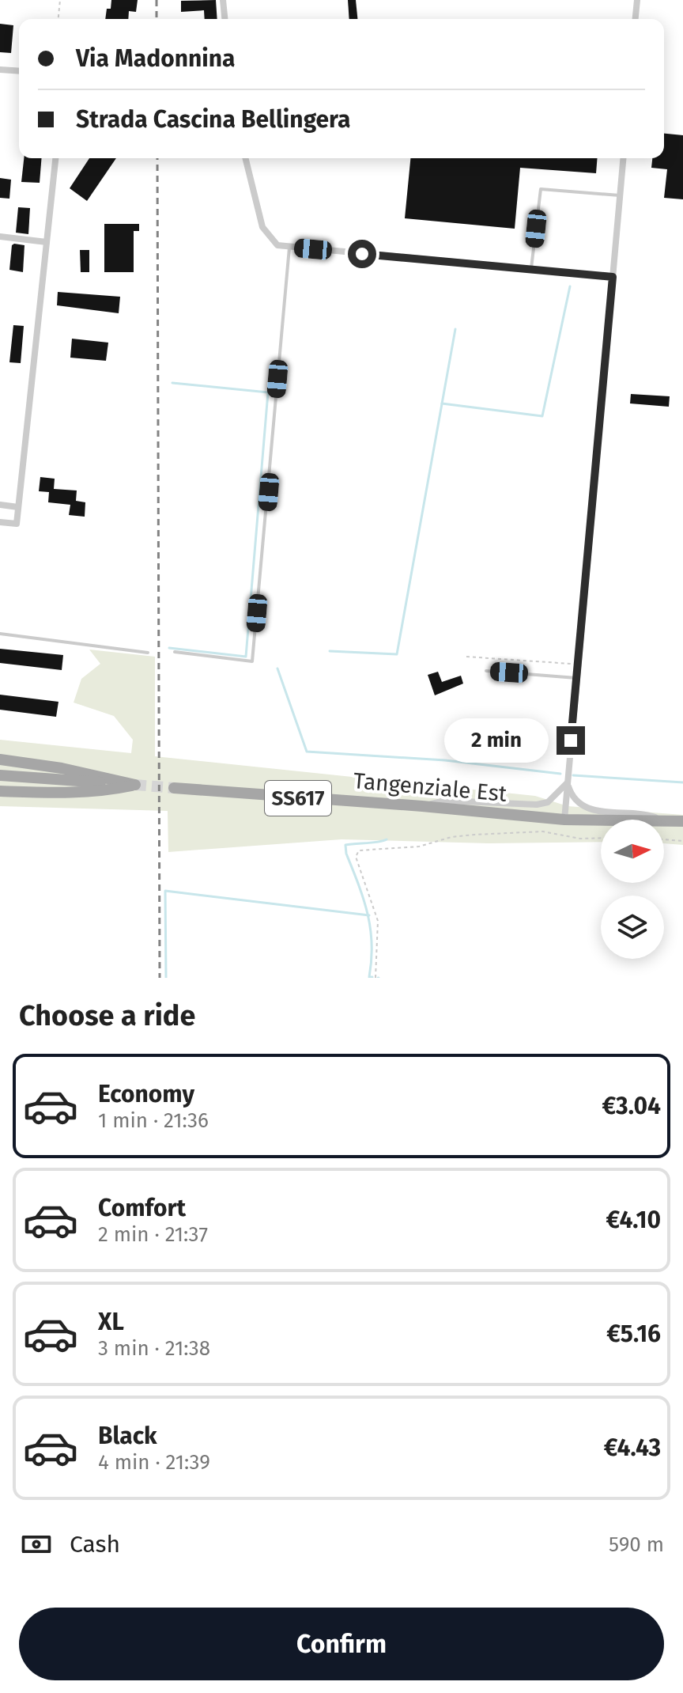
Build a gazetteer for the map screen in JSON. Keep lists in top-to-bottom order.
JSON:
{
  "streets": {
    "main road": ["Tangenziale Est", "SS617"]
  },
  "north": "right",
  "page": {
    "banner": ["Via Madonnina", "Strada Cascina Bellingera"],
    "bubble": "2 min",
    "heading": "Choose a ride",
    "list": [
      {
        "name": "Economy",
        "note": "1 min · 21:36",
        "value": "€3.04"
      },
      {
        "name": "Comfort",
        "note": "2 min · 21:37",
        "value": "€4.10"
      },
      {
        "name": "XL",
        "note": "3 min · 21:38",
        "value": "€5.16"
      },
      {
        "name": "Black",
        "note": "4 min · 21:39",
        "value": "€4.43"
      }
    ],
    "pay": ["Cash", "590 m"],
    "buttons": "Confirm"
  }
}
